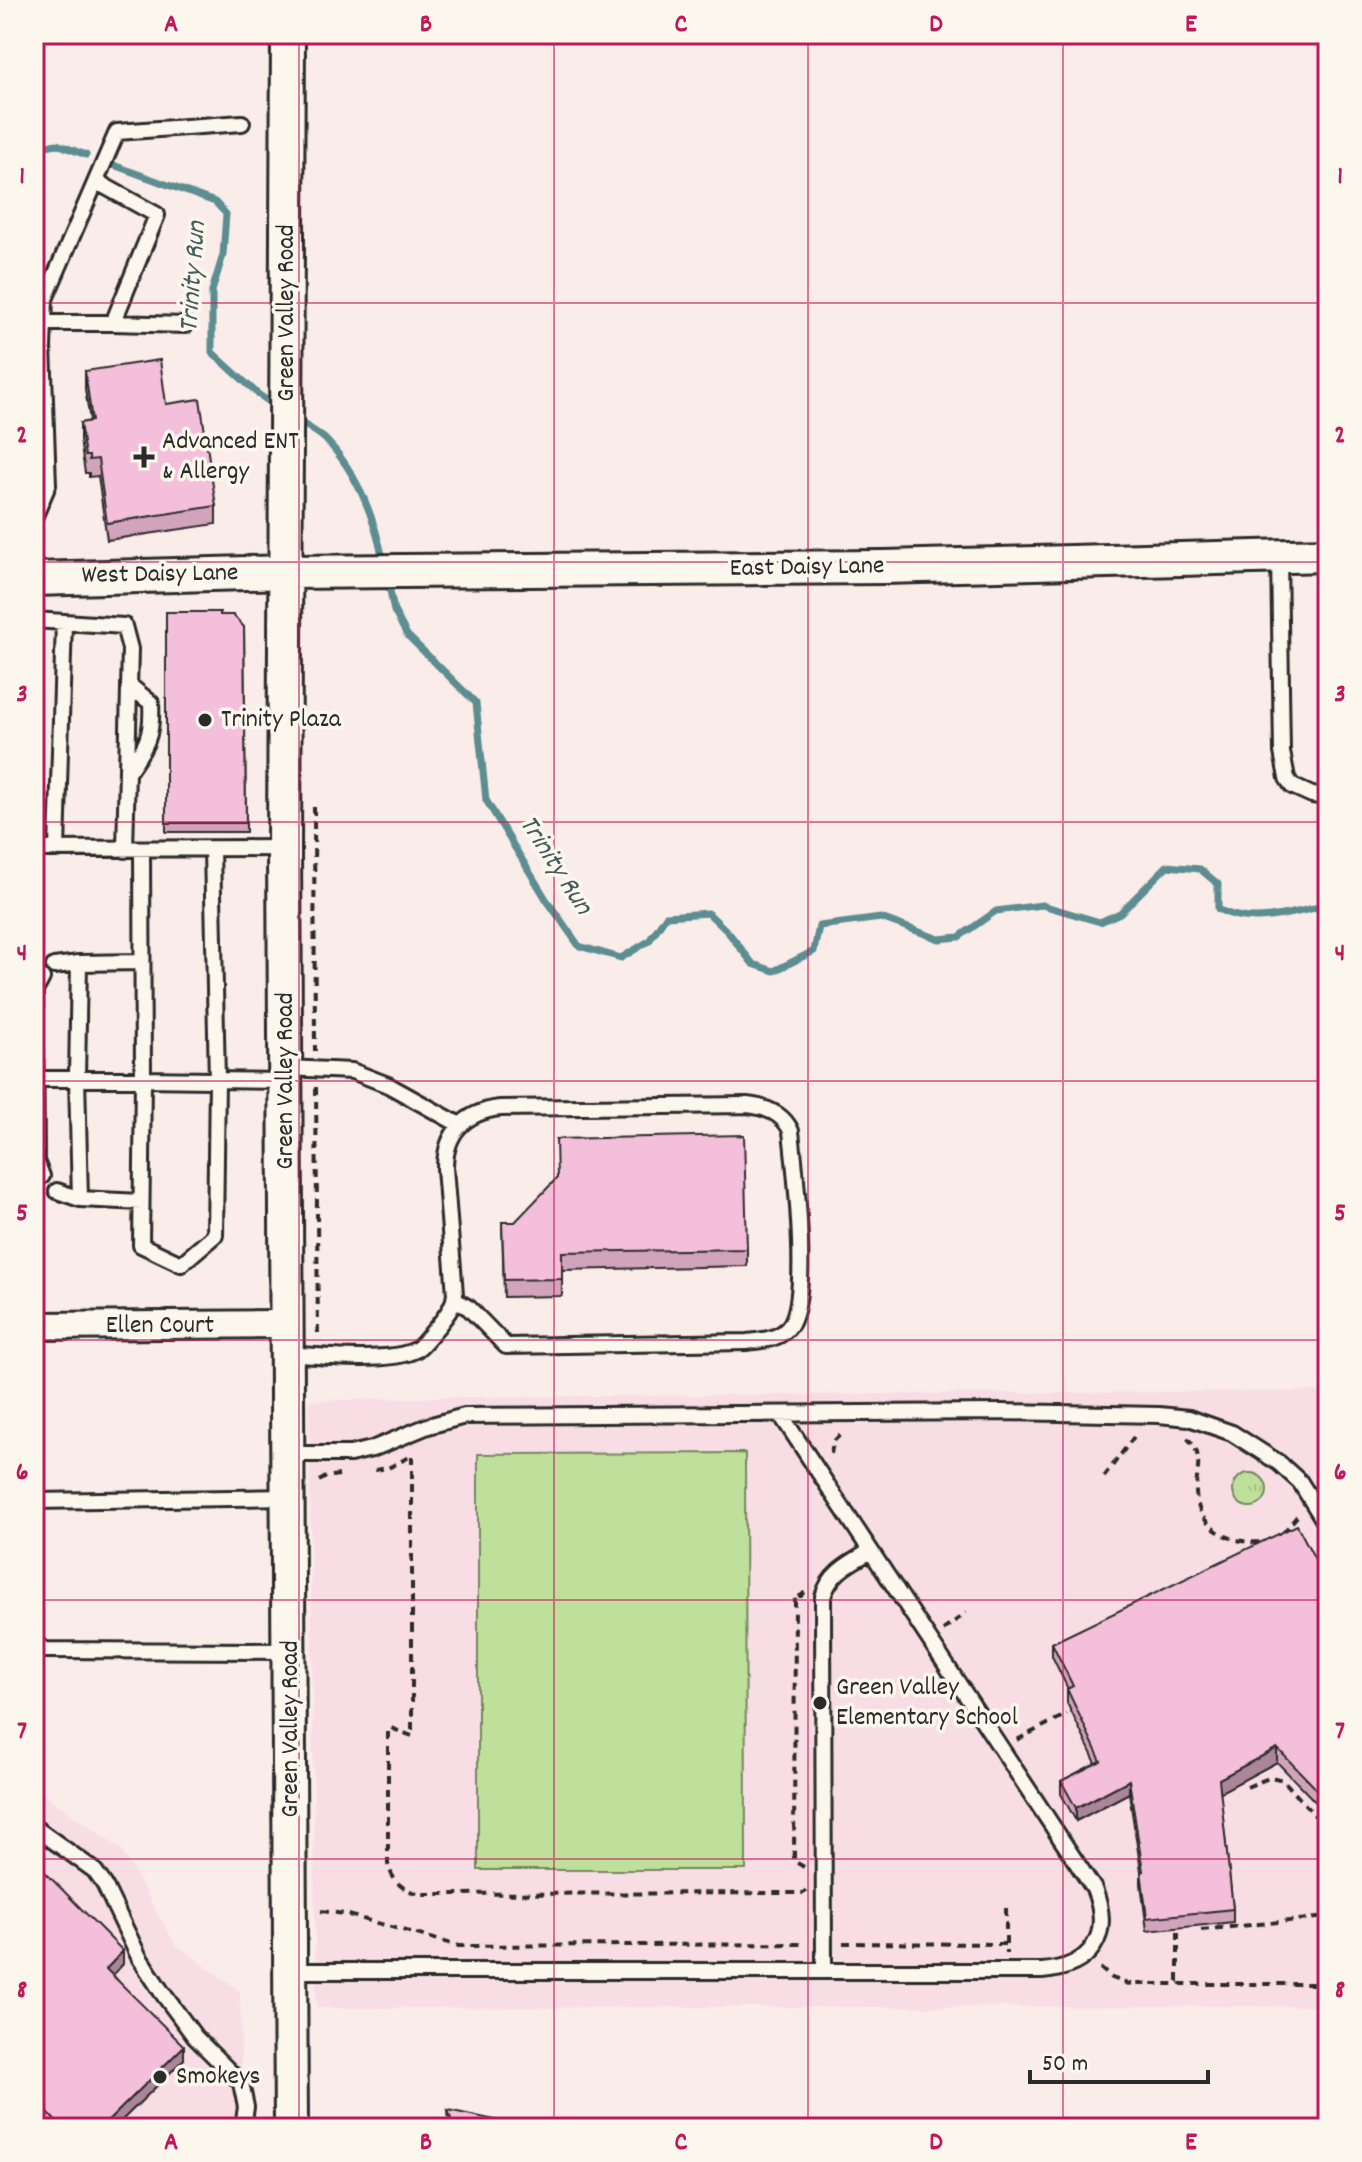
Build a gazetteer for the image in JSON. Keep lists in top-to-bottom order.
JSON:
{
  "streets": {
    "street": [
      "Green Valley Road",
      "East Daisy Lane",
      "West Daisy Lane",
      "Ellen Court"
    ]
  },
  "crossings": [
    ["Green Valley Road", "East Daisy Lane"],
    ["Green Valley Road", "West Daisy Lane"],
    ["Green Valley Road", "Ellen Court"],
    ["East Daisy Lane", "West Daisy Lane"]
  ],
  "water": ["Trinity Run"],
  "places": {
    "health": ["Advanced ENT & Allergy"],
    "other": ["Trinity Plaza", "Green Valley Elementary School", "Smokeys"]
  },
  "scale_bar": "50 m",
  "grid": {
    "columns": [
      "A",
      "B",
      "C",
      "D",
      "E"
    ],
    "rows": [
      "1",
      "2",
      "3",
      "4",
      "5",
      "6",
      "7",
      "8"
    ]
  }
}
